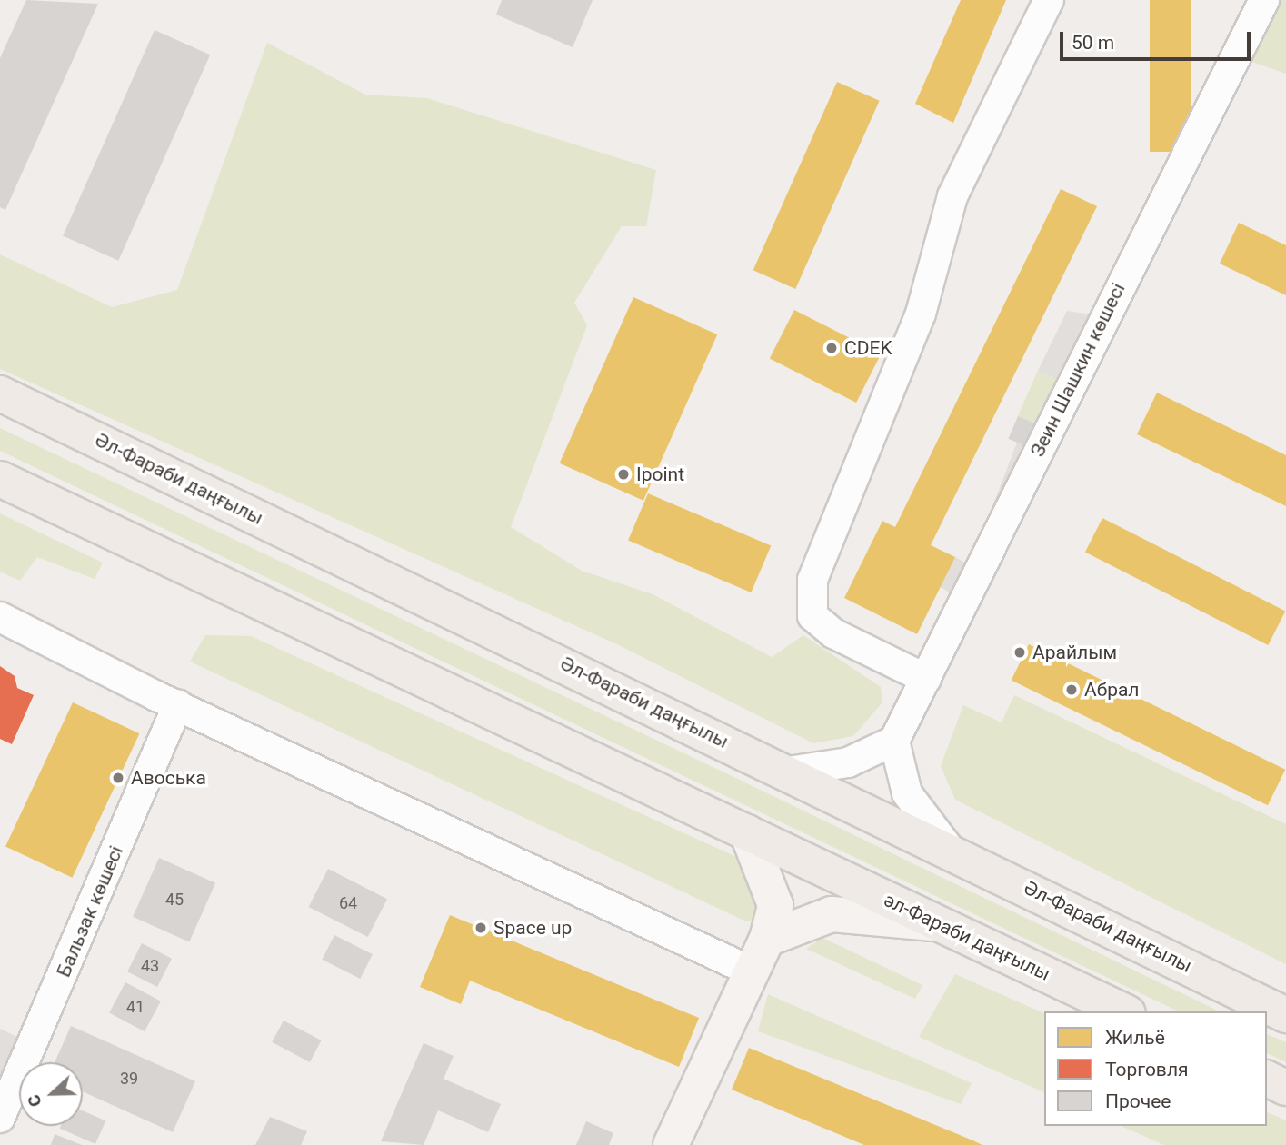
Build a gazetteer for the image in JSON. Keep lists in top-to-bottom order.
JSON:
{
  "streets": {
    "main road": ["Әл-Фараби даңғылы", "әл-Фараби даңғылы"],
    "street": ["Зеин Шашкин көшесі", "Бальзак көшесі"]
  },
  "places": [
    "CDEK",
    "Ipoint",
    "Арайлым",
    "Абрал",
    "Авоська",
    "Space up"
  ],
  "house_numbers": [
    "45",
    "64",
    "43",
    "41",
    "39"
  ],
  "legend": ["Жильё", "Торговля", "Прочее"],
  "scale_bar": "50 m",
  "north": "left"
}
